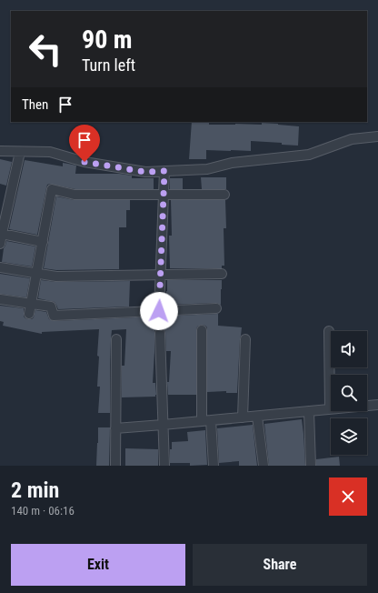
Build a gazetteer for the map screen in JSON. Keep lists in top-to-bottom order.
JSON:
{
  "page": {
    "turn": ["90 m", "Turn left"],
    "then": "Then",
    "heading": ["2 min", "140 m · 06:16"],
    "buttons": ["Exit", "Share"]
  }
}
